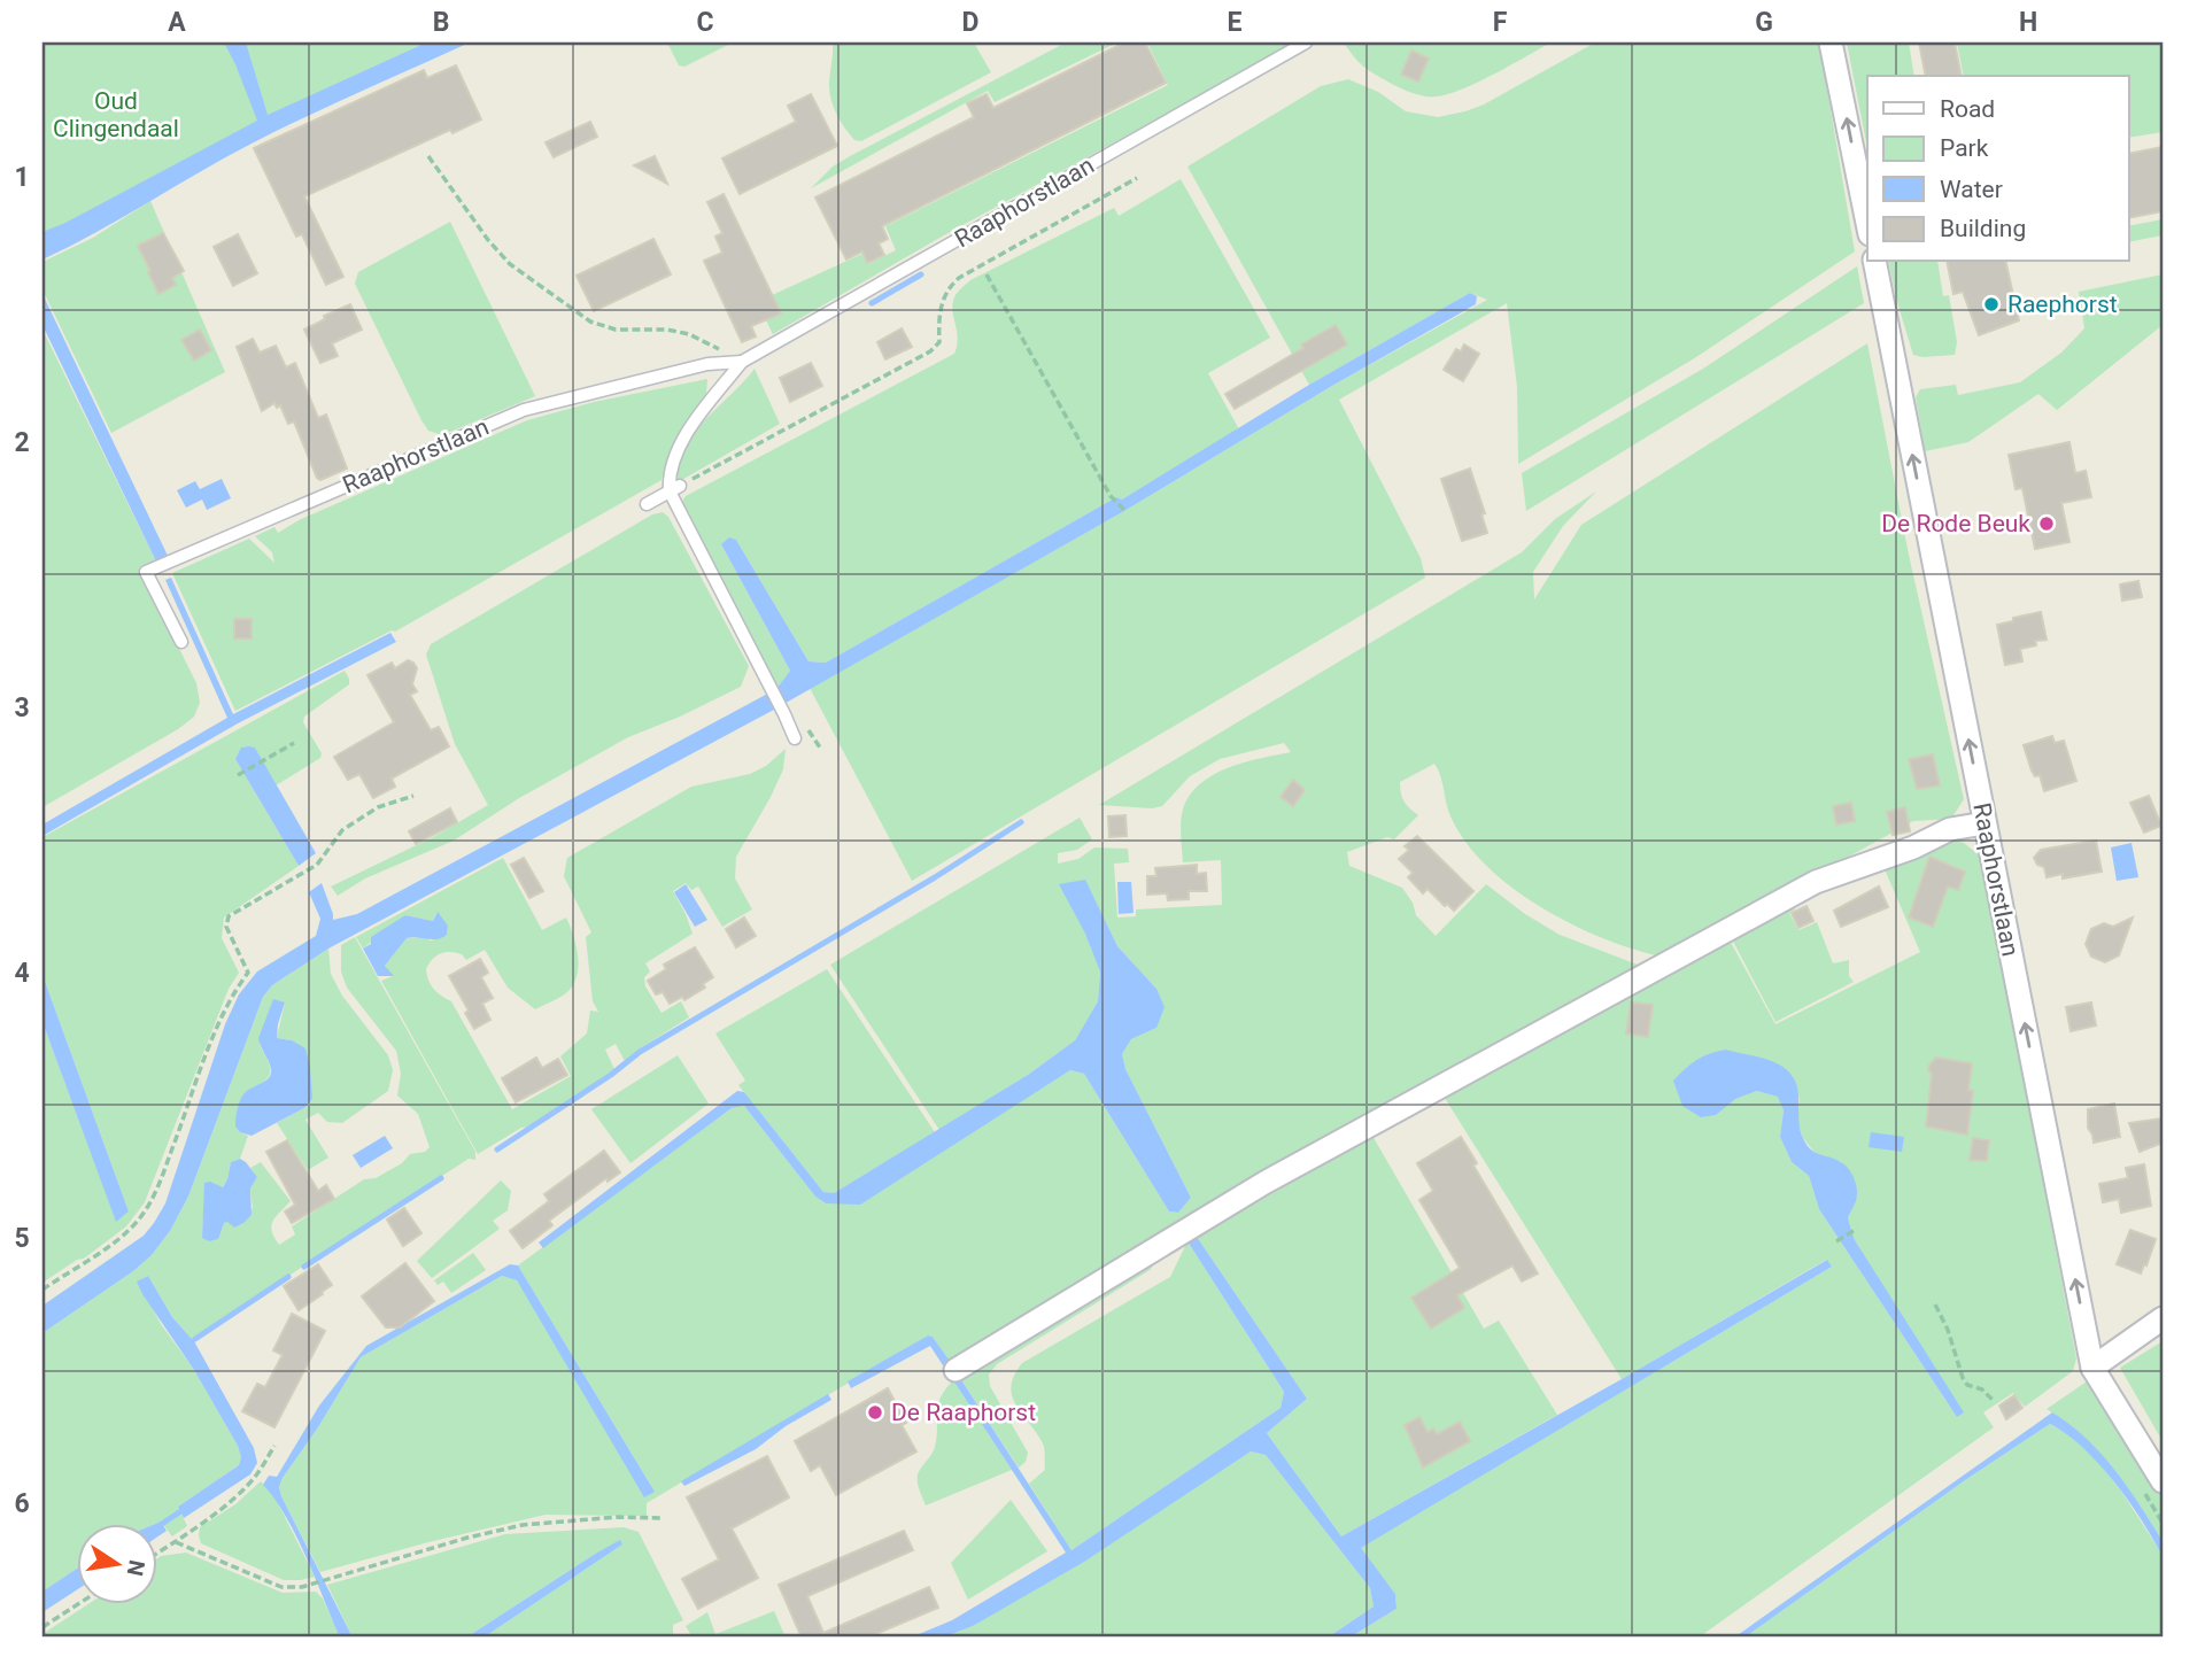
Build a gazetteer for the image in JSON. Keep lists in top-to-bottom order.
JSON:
{
  "streets": {
    "street": ["Raaphorstlaan"]
  },
  "one_way": ["Raaphorstlaan"],
  "parks": ["Oud Clingendaal"],
  "places": ["Raephorst", "De Rode Beuk", "De Raaphorst"],
  "legend": [
    "Road",
    "Park",
    "Water",
    "Building"
  ],
  "north": "right",
  "grid": {
    "columns": [
      "A",
      "B",
      "C",
      "D",
      "E",
      "F",
      "G",
      "H"
    ],
    "rows": [
      "1",
      "2",
      "3",
      "4",
      "5",
      "6"
    ]
  }
}
